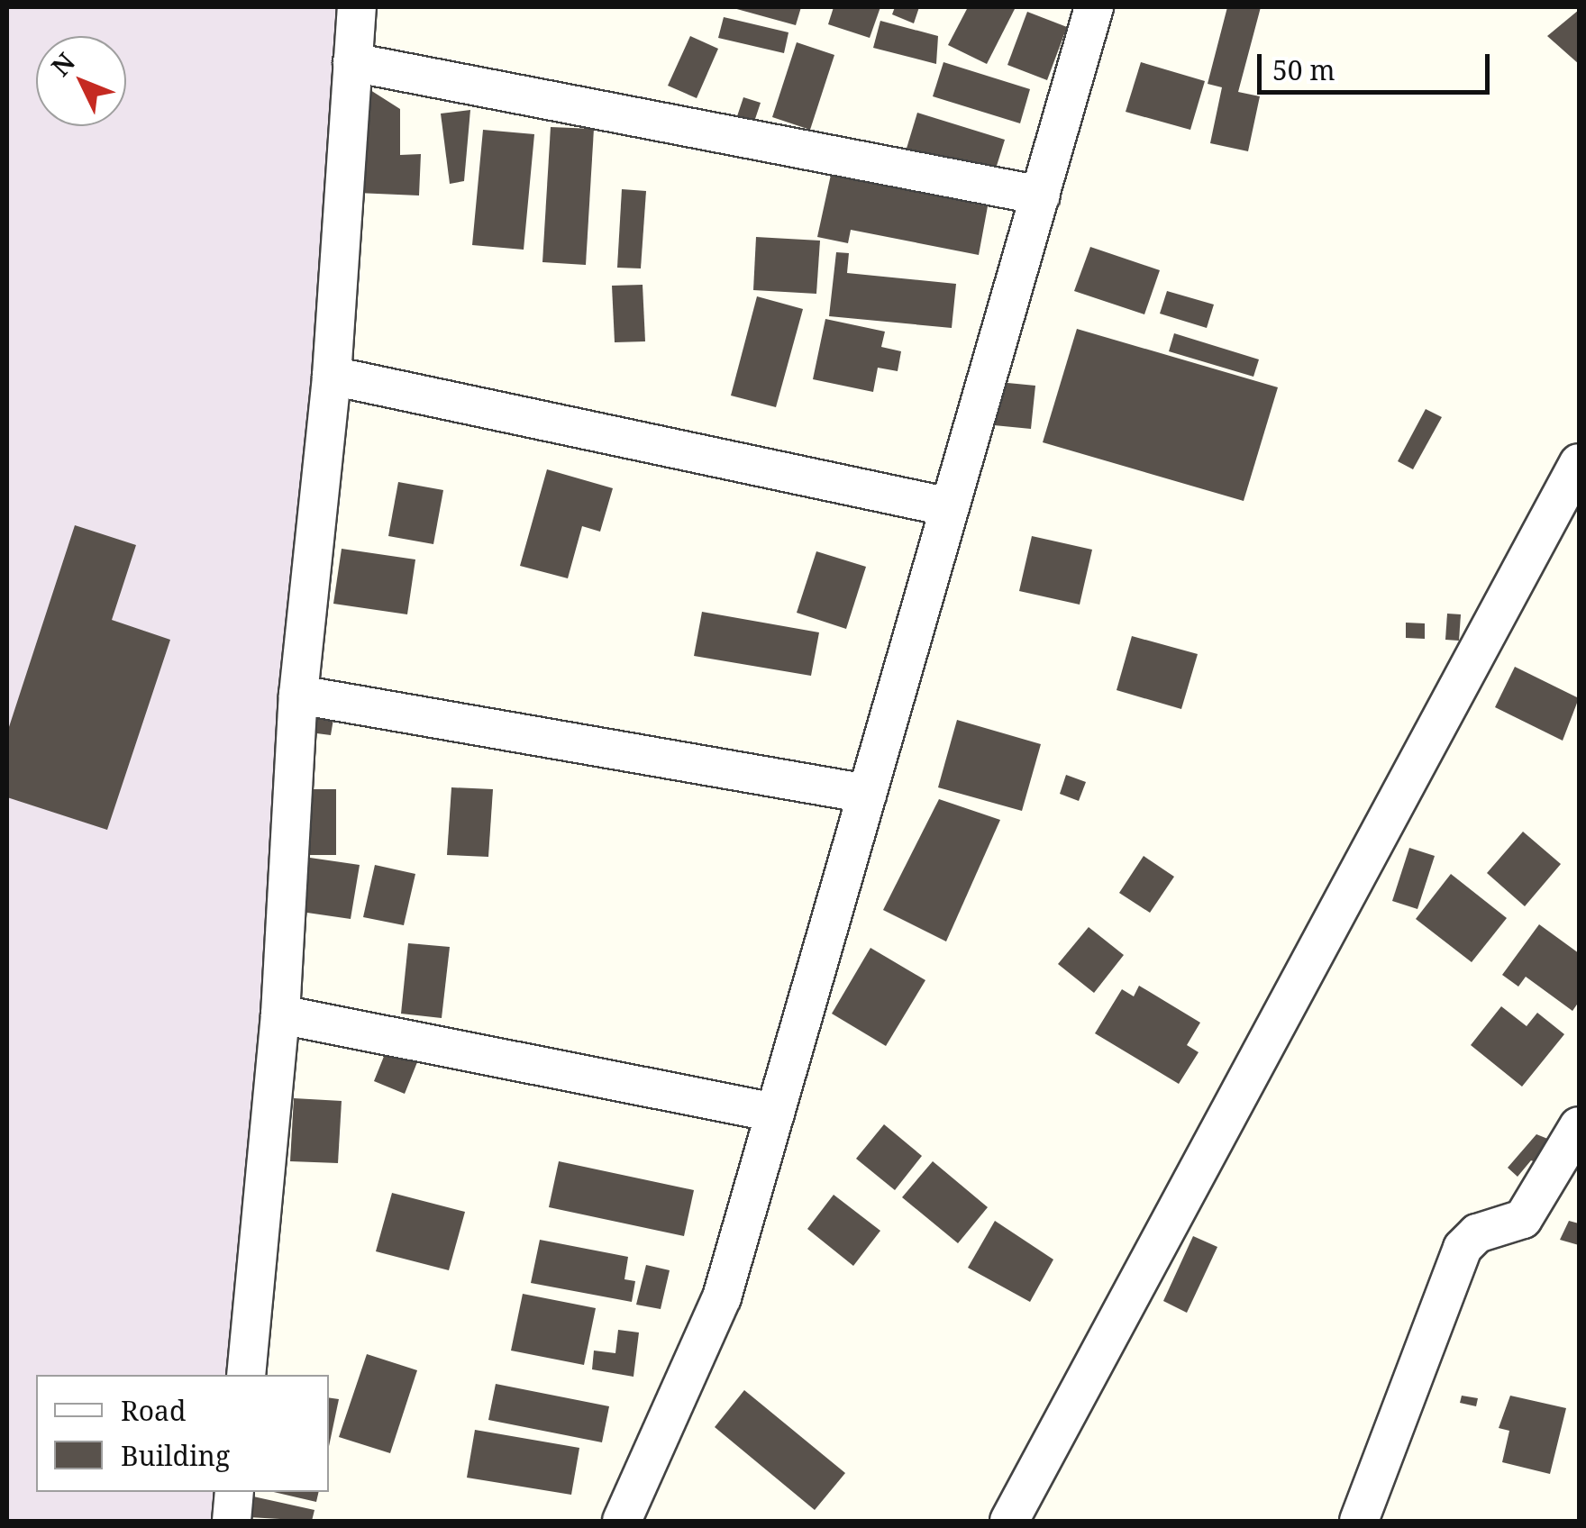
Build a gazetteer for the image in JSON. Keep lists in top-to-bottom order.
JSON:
{
  "legend": ["Road", "Building"],
  "scale_bar": "50 m",
  "north": "top left"
}
